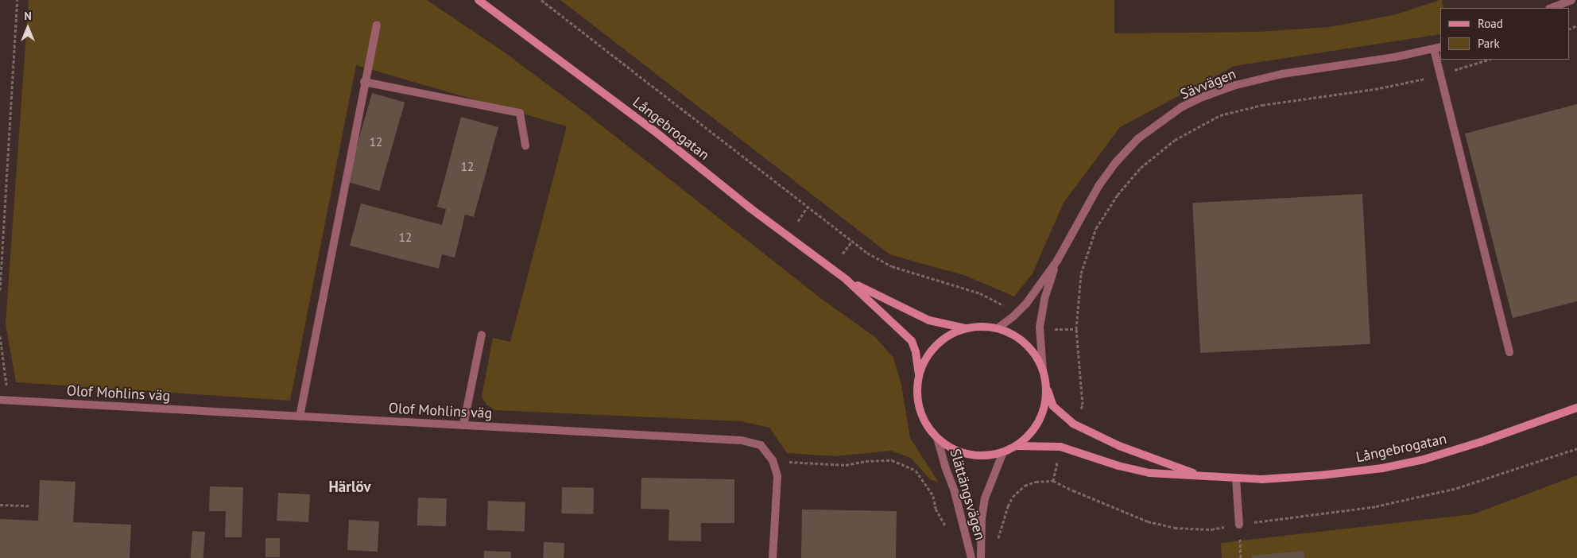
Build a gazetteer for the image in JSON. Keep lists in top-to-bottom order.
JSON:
{
  "streets": {
    "main road": ["Långebrogatan"],
    "street": ["Sävvägen", "Olof Mohlins väg", "Slättängsvägen"]
  },
  "crossings": [
    ["Sävvägen", "Långebrogatan"],
    ["Sävvägen", "Slättängsvägen"],
    ["Långebrogatan", "Slättängsvägen"]
  ],
  "districts": ["Härlöv"],
  "house_numbers": ["12", "12", "12"],
  "legend": ["Road", "Park"],
  "north": "top"
}
